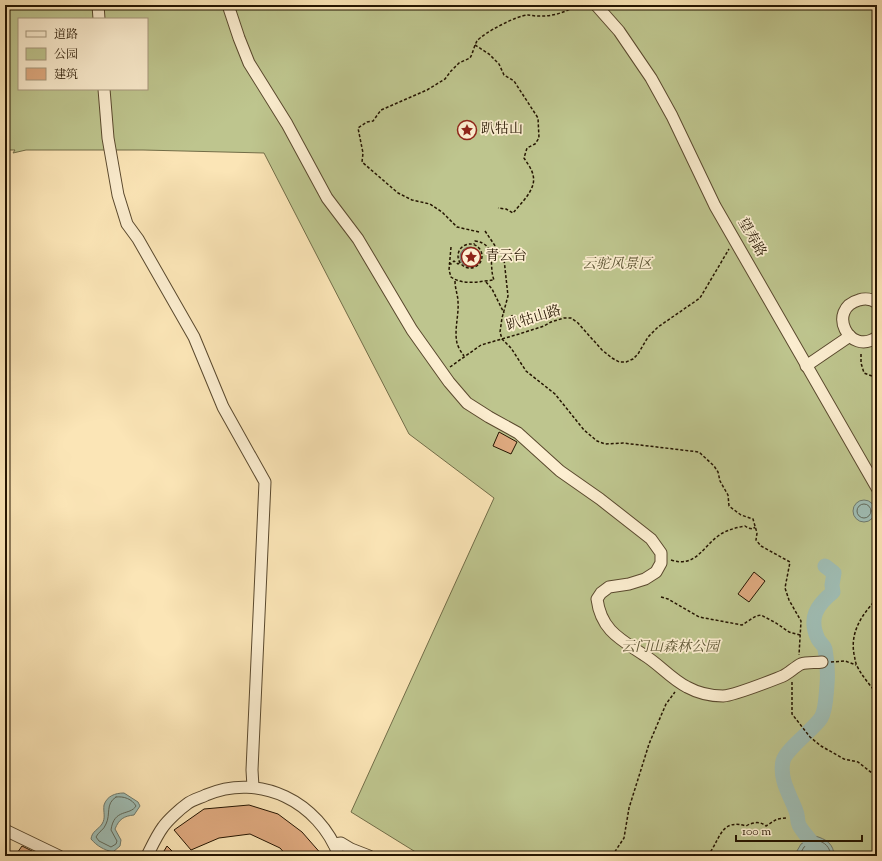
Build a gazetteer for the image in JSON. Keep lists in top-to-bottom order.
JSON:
{
  "streets": {
    "street": ["望寿路"],
    "path": ["趴牯山路"]
  },
  "crossings": [
    ["望寿路", "趴牯山路"]
  ],
  "parks": ["云驼风景区", "云门山森林公园"],
  "places": {
    "place": ["趴牯山", "青云台"]
  },
  "legend": ["道路", "公园", "建筑"],
  "scale_bar": "100 m"
}
